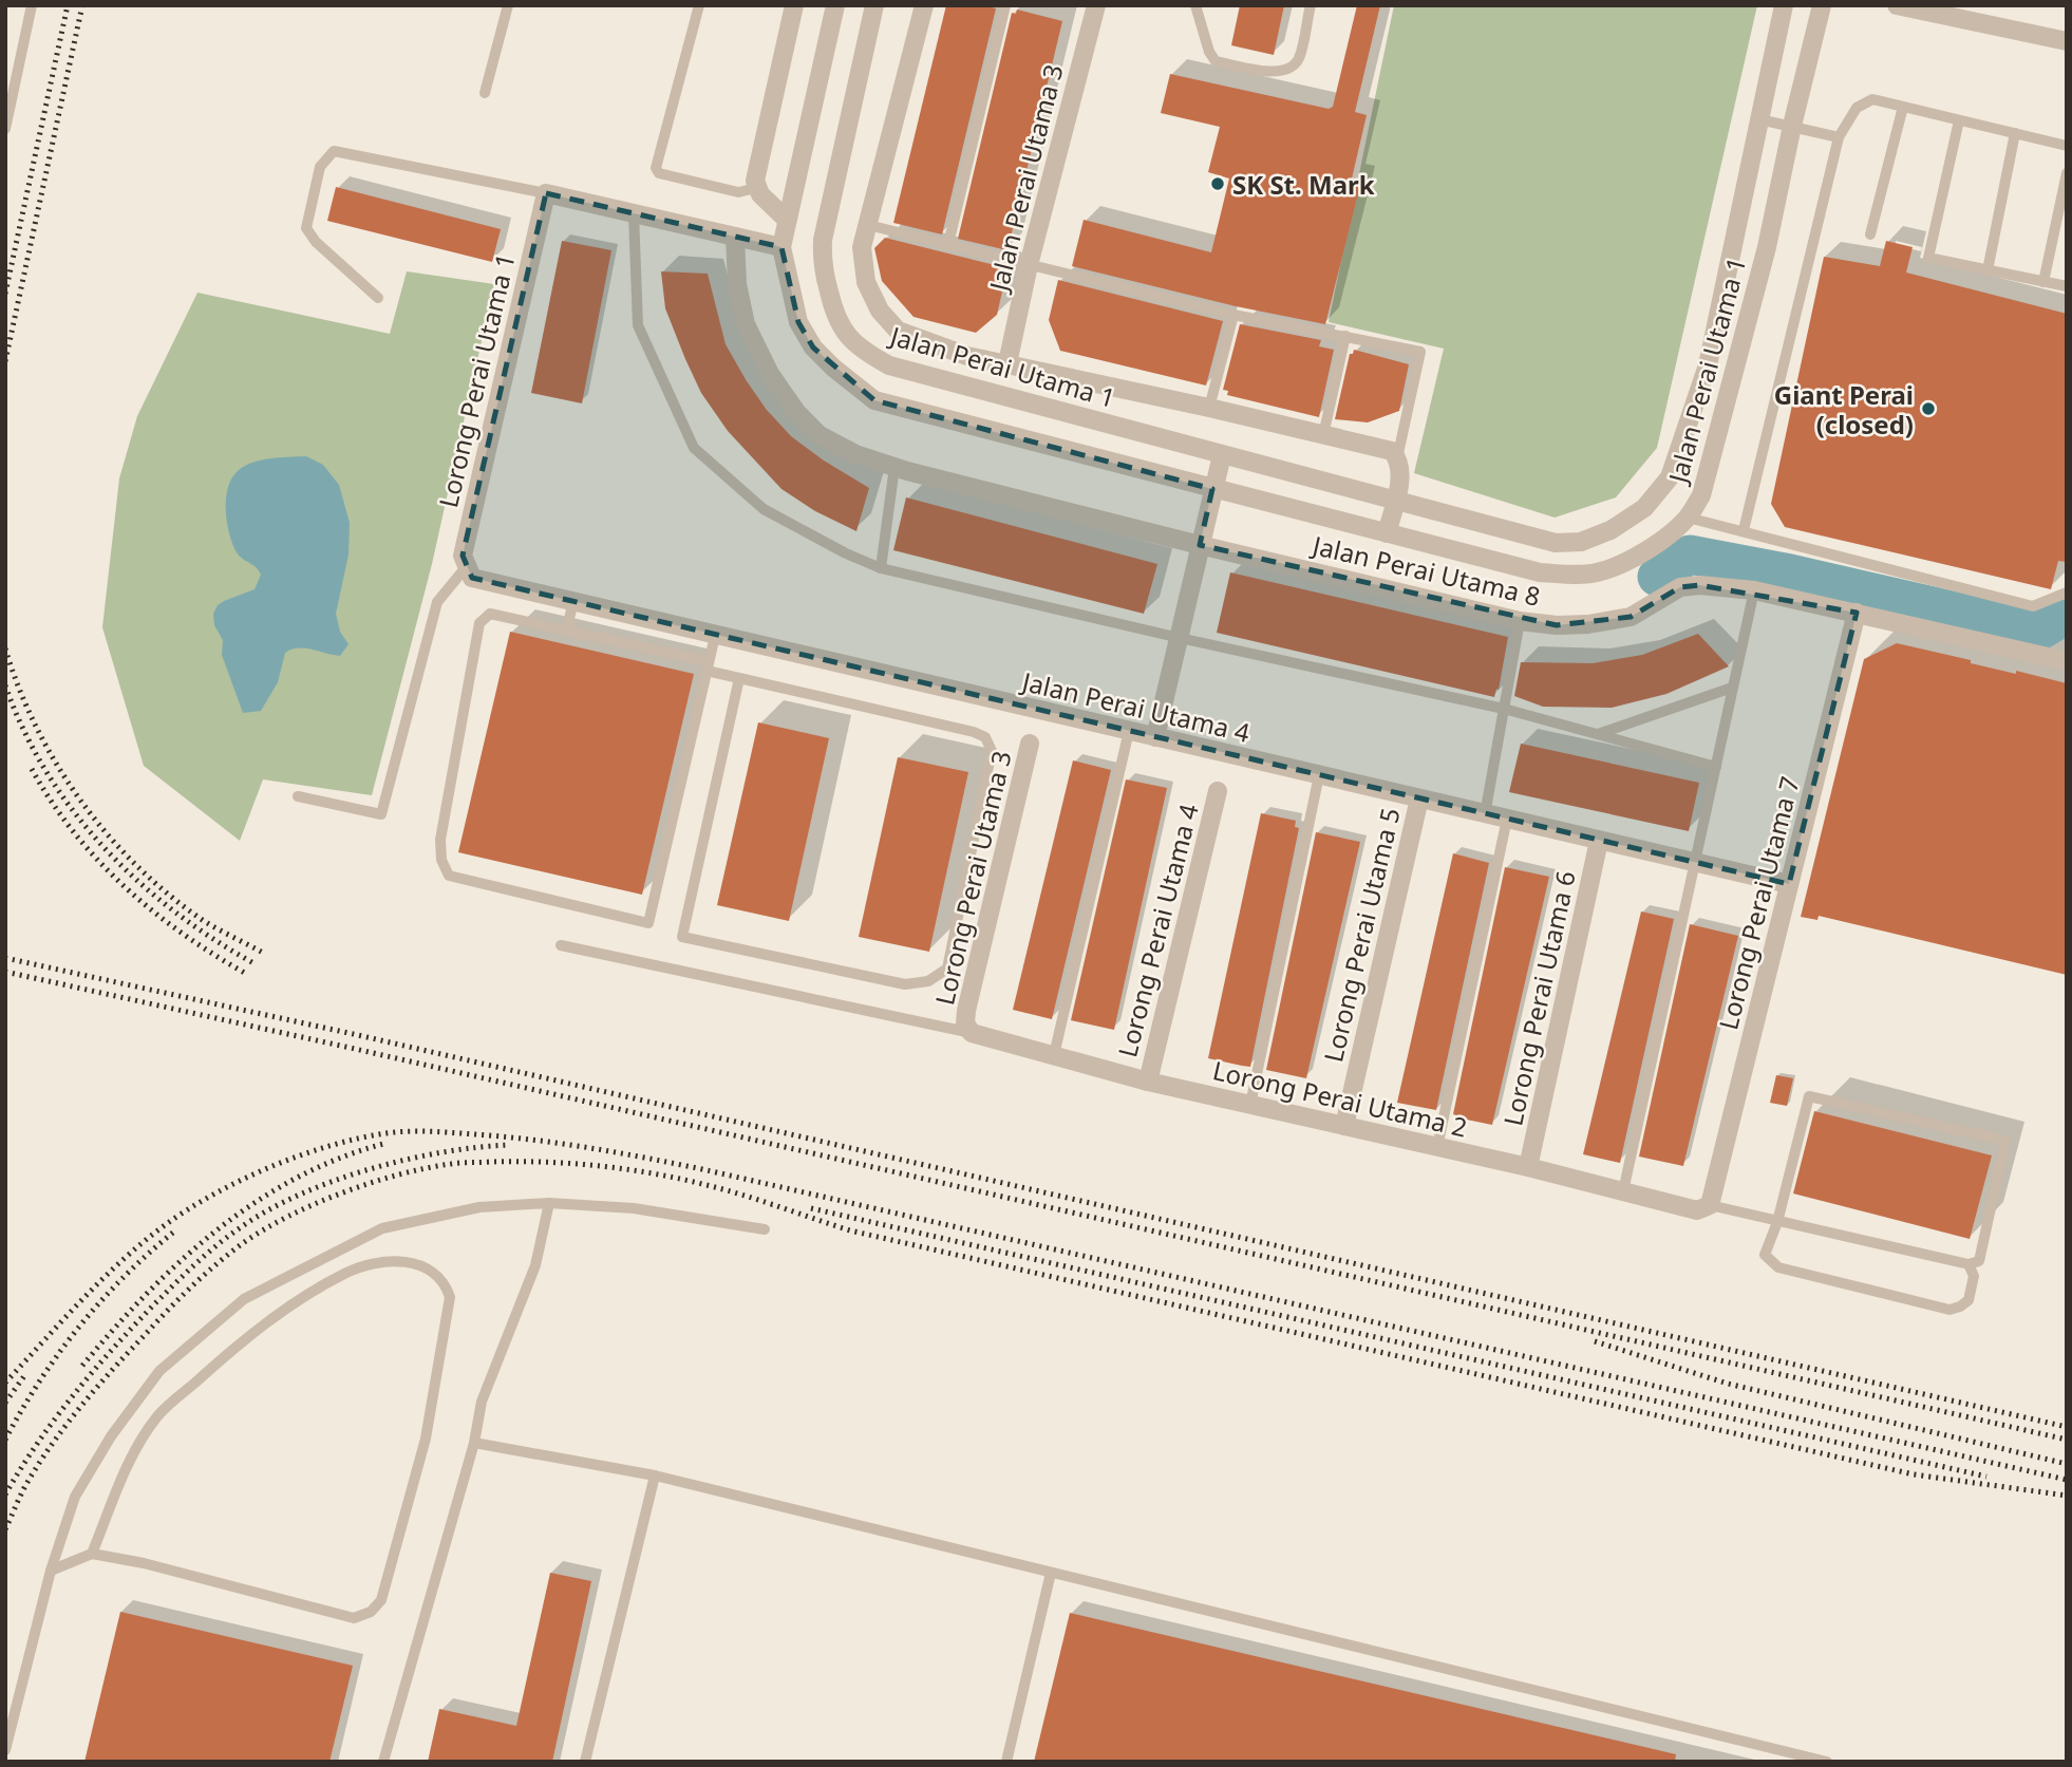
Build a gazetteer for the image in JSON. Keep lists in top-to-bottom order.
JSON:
{
  "streets": {
    "street": [
      "Jalan Perai Utama 3",
      "Jalan Perai Utama 1",
      "Lorong Perai Utama 1",
      "Jalan Perai Utama 8",
      "Jalan Perai Utama 4",
      "Lorong Perai Utama 3",
      "Lorong Perai Utama 7",
      "Lorong Perai Utama 4",
      "Lorong Perai Utama 5",
      "Lorong Perai Utama 6",
      "Lorong Perai Utama 2"
    ]
  },
  "crossings": [
    ["Jalan Perai Utama 3", "Jalan Perai Utama 1"],
    ["Lorong Perai Utama 1", "Jalan Perai Utama 4"],
    ["Jalan Perai Utama 8", "Lorong Perai Utama 7"],
    ["Jalan Perai Utama 4", "Lorong Perai Utama 7"],
    ["Jalan Perai Utama 4", "Lorong Perai Utama 5"],
    ["Jalan Perai Utama 4", "Lorong Perai Utama 6"],
    ["Lorong Perai Utama 3", "Lorong Perai Utama 2"],
    ["Lorong Perai Utama 7", "Lorong Perai Utama 2"],
    ["Lorong Perai Utama 4", "Lorong Perai Utama 2"],
    ["Lorong Perai Utama 5", "Lorong Perai Utama 2"],
    ["Lorong Perai Utama 6", "Lorong Perai Utama 2"]
  ],
  "places": ["SK St. Mark", "Giant Perai (closed)"]
}
